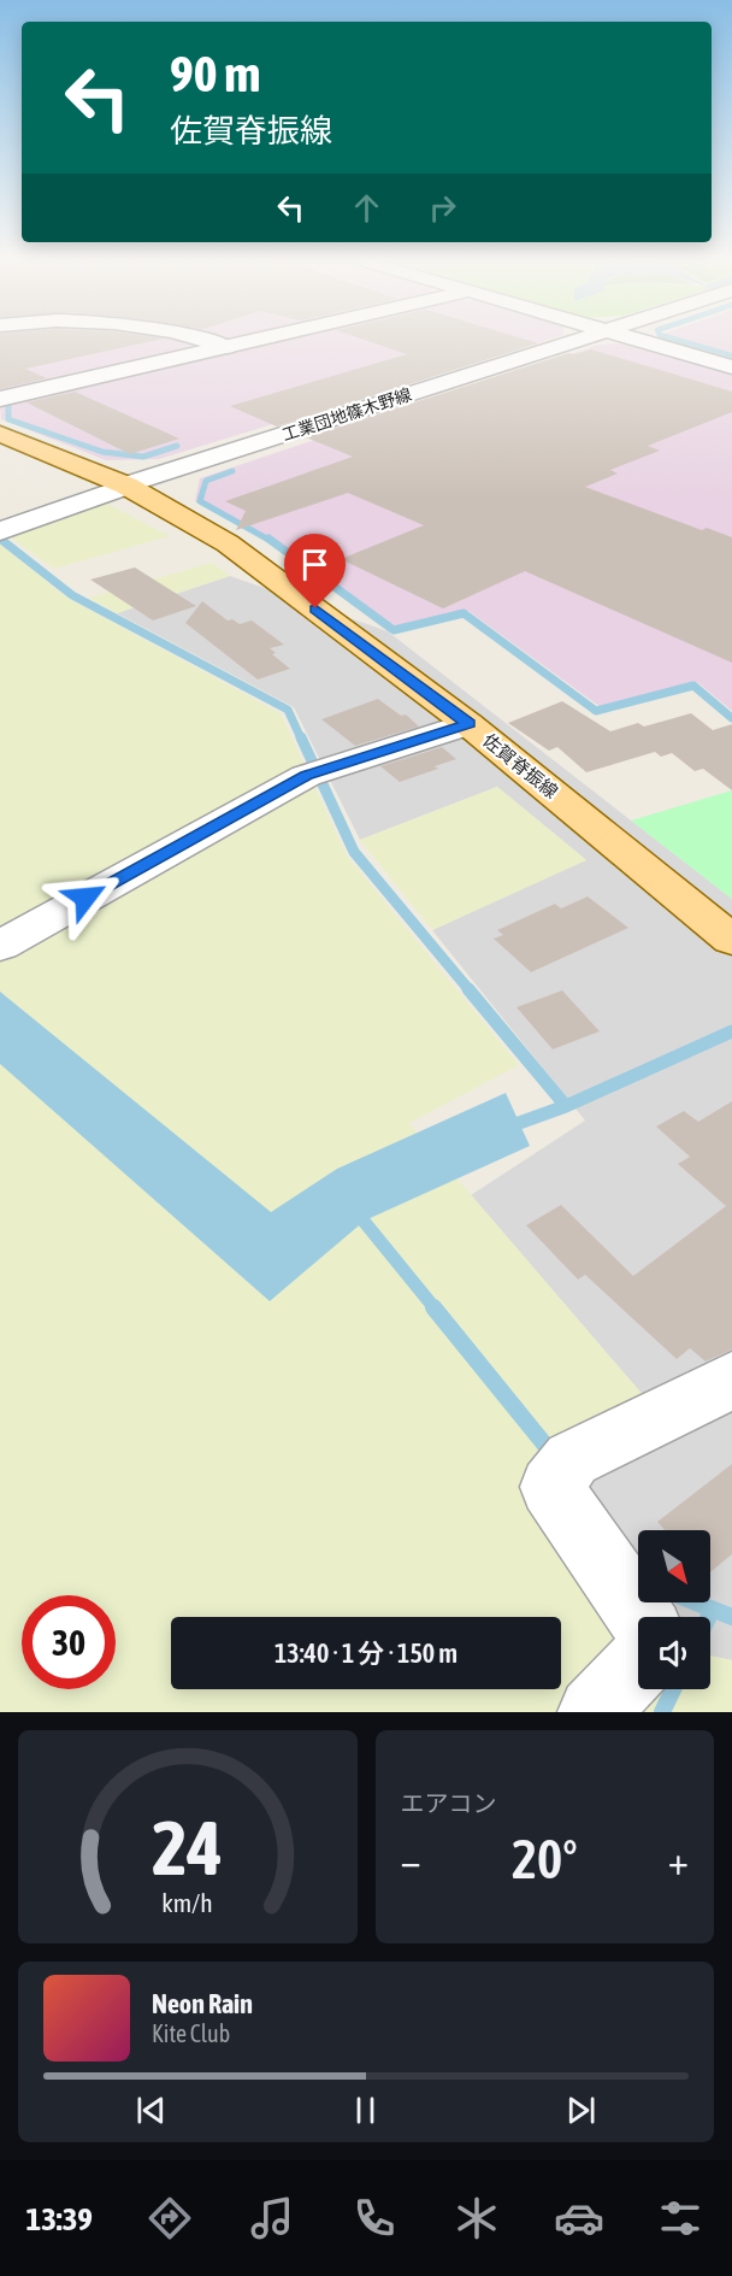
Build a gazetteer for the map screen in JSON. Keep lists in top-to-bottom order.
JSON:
{
  "streets": {
    "main road": ["佐賀脊振線"],
    "street": ["工業団地篠木野線"]
  },
  "crossings": [
    ["工業団地篠木野線", "佐賀脊振線"]
  ],
  "north": "bottom right",
  "page": {
    "turn": ["90 m", "佐賀脊振線"],
    "limit": "30",
    "trip": "13:40 · 1 分 · 150 m",
    "tile": "エアコン",
    "heat": ["−", "20°", "+"],
    "song": ["Neon Rain", "Kite Club"],
    "tabs": "13:39",
    "gauge": ["24", "km/h"]
  }
}
